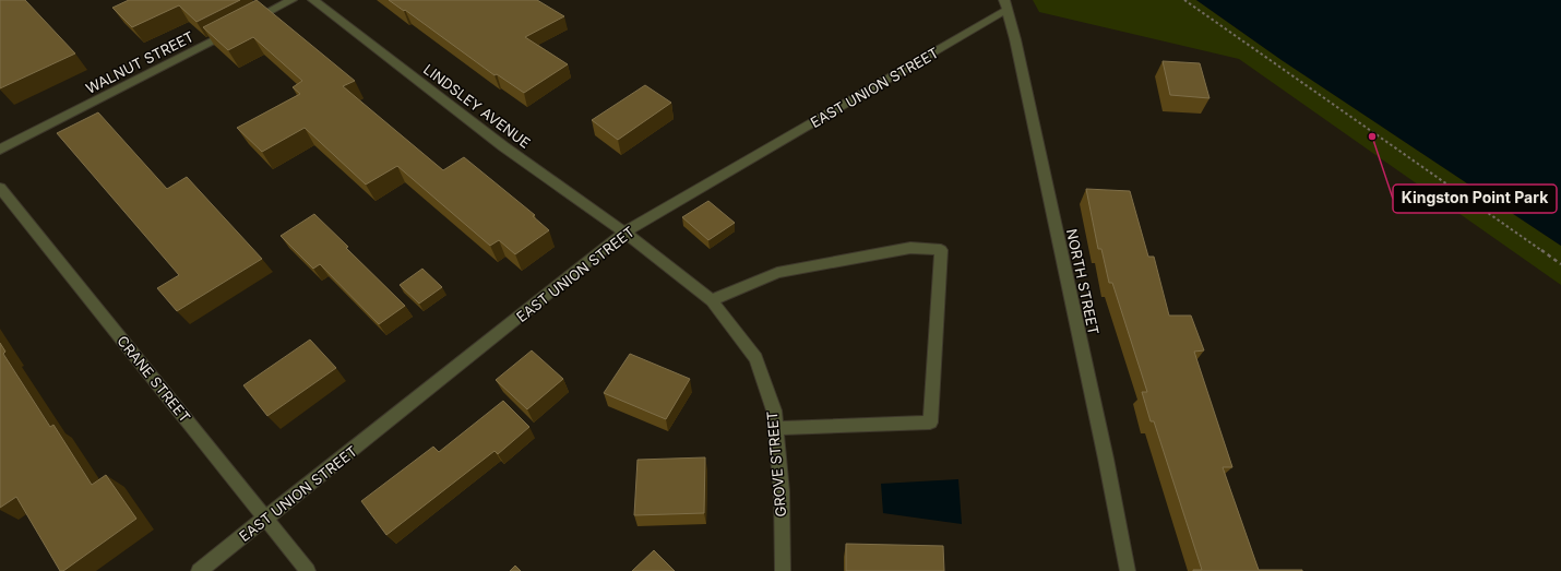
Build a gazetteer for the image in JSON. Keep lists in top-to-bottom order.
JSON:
{
  "streets": {
    "street": [
      "WALNUT STREET",
      "EAST UNION STREET",
      "LINDSLEY AVENUE",
      "NORTH STREET",
      "CRANE STREET",
      "GROVE STREET"
    ]
  },
  "crossings": [
    ["EAST UNION STREET", "LINDSLEY AVENUE"],
    ["EAST UNION STREET", "NORTH STREET"],
    ["EAST UNION STREET", "CRANE STREET"],
    ["EAST UNION STREET", "GROVE STREET"],
    ["LINDSLEY AVENUE", "GROVE STREET"]
  ],
  "places": ["Kingston Point Park"]
}
